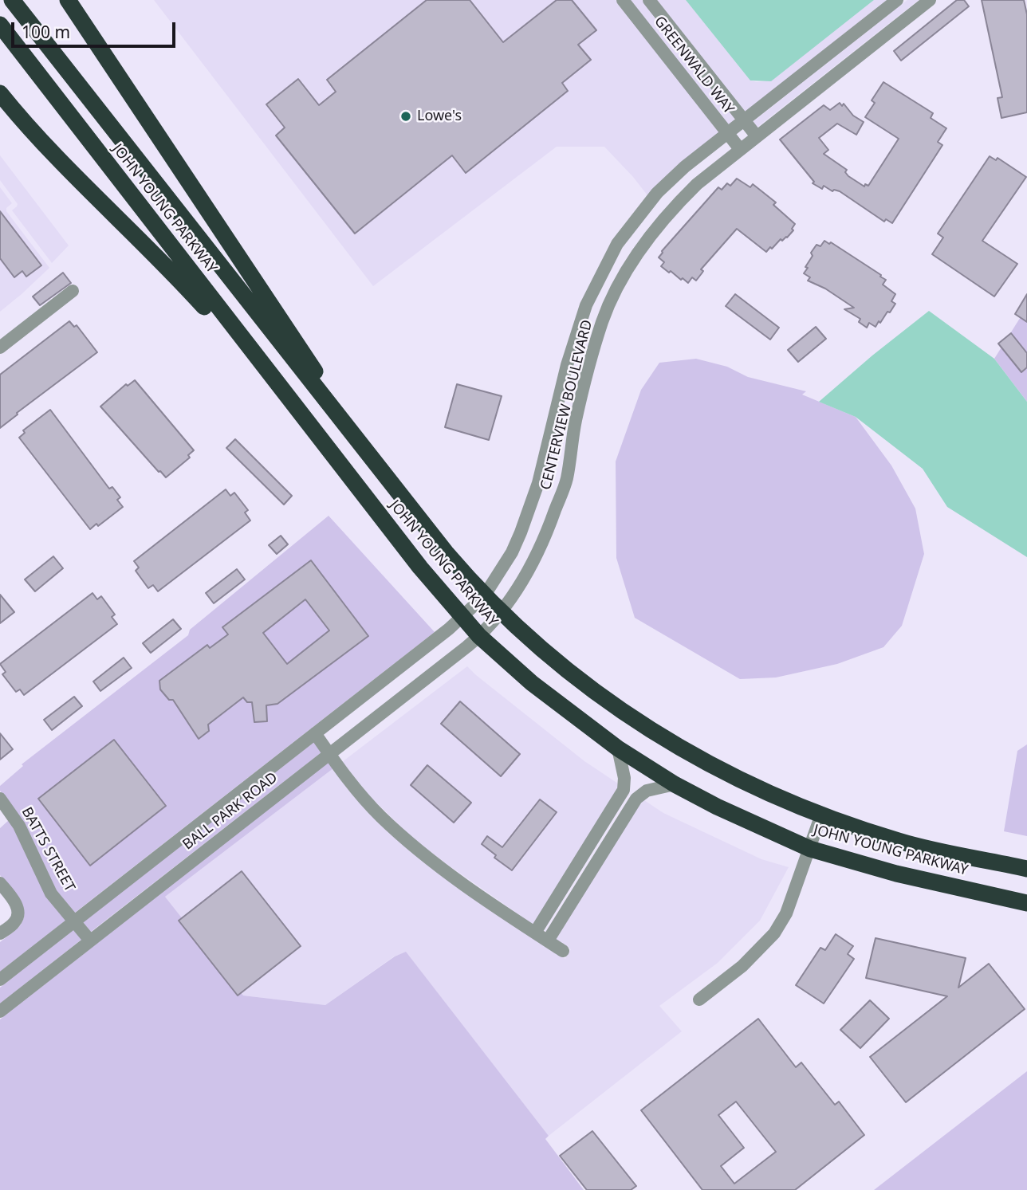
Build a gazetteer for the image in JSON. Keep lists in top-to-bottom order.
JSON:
{
  "streets": {
    "highway": ["JOHN YOUNG PARKWAY"],
    "street": [
      "GREENWALD WAY",
      "CENTERVIEW BOULEVARD",
      "BALL PARK ROAD",
      "BATTS STREET"
    ]
  },
  "crossings": [
    ["GREENWALD WAY", "CENTERVIEW BOULEVARD"],
    ["JOHN YOUNG PARKWAY", "CENTERVIEW BOULEVARD"],
    ["JOHN YOUNG PARKWAY", "BALL PARK ROAD"],
    ["CENTERVIEW BOULEVARD", "BALL PARK ROAD"],
    ["BALL PARK ROAD", "BATTS STREET"]
  ],
  "places": ["Lowe's"],
  "scale_bar": "100 m"
}
